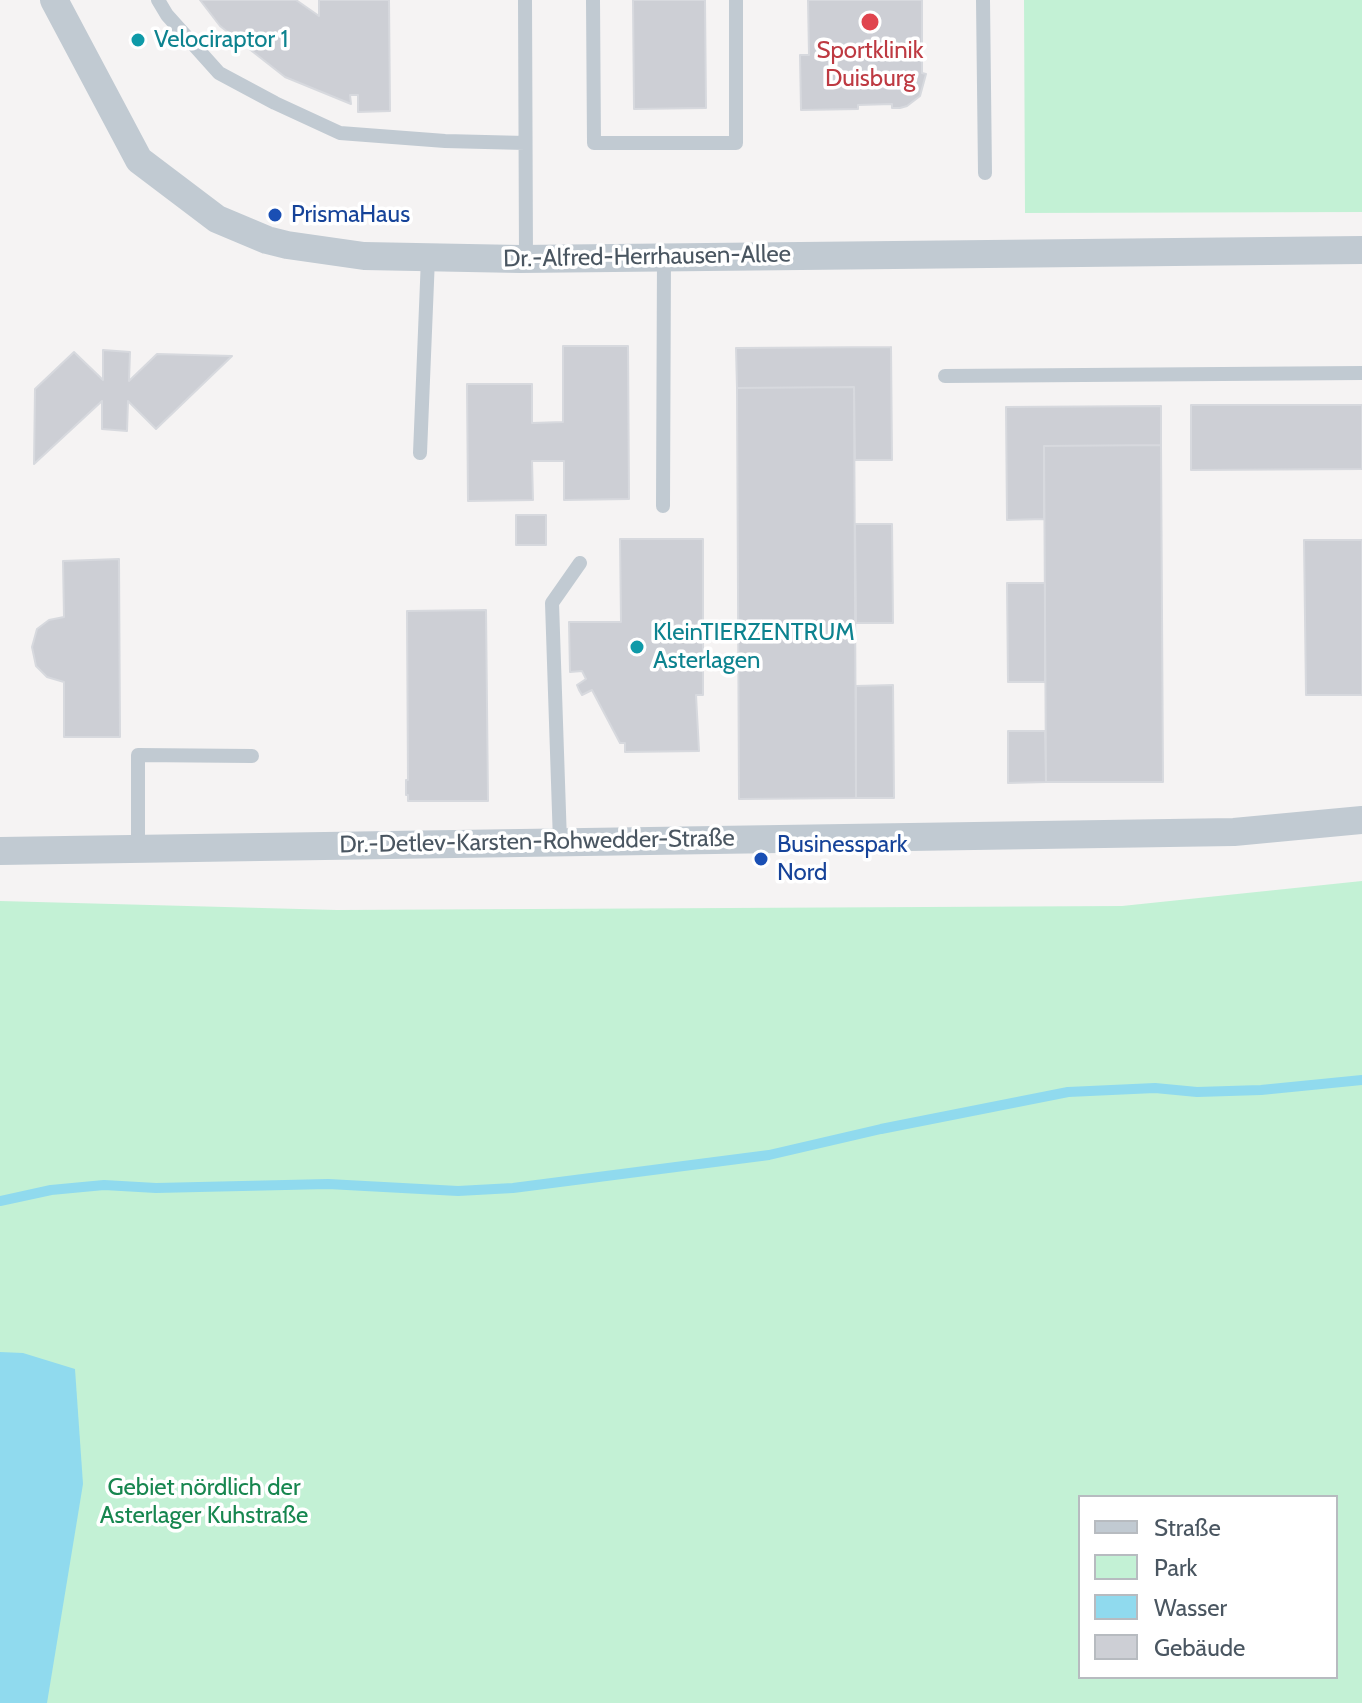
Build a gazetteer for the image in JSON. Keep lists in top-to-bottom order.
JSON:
{
  "streets": {
    "street": ["Dr.-Alfred-Herrhausen-Allee", "Dr.-Detlev-Karsten-Rohwedder-Straße"]
  },
  "parks": ["Gebiet nördlich der Asterlager Kuhstraße"],
  "places": [
    "Sportklinik Duisburg",
    "Velociraptor 1",
    "PrismaHaus",
    "KleinTIERZENTRUM Asterlagen",
    "Businesspark Nord"
  ],
  "legend": [
    "Straße",
    "Park",
    "Wasser",
    "Gebäude"
  ]
}
